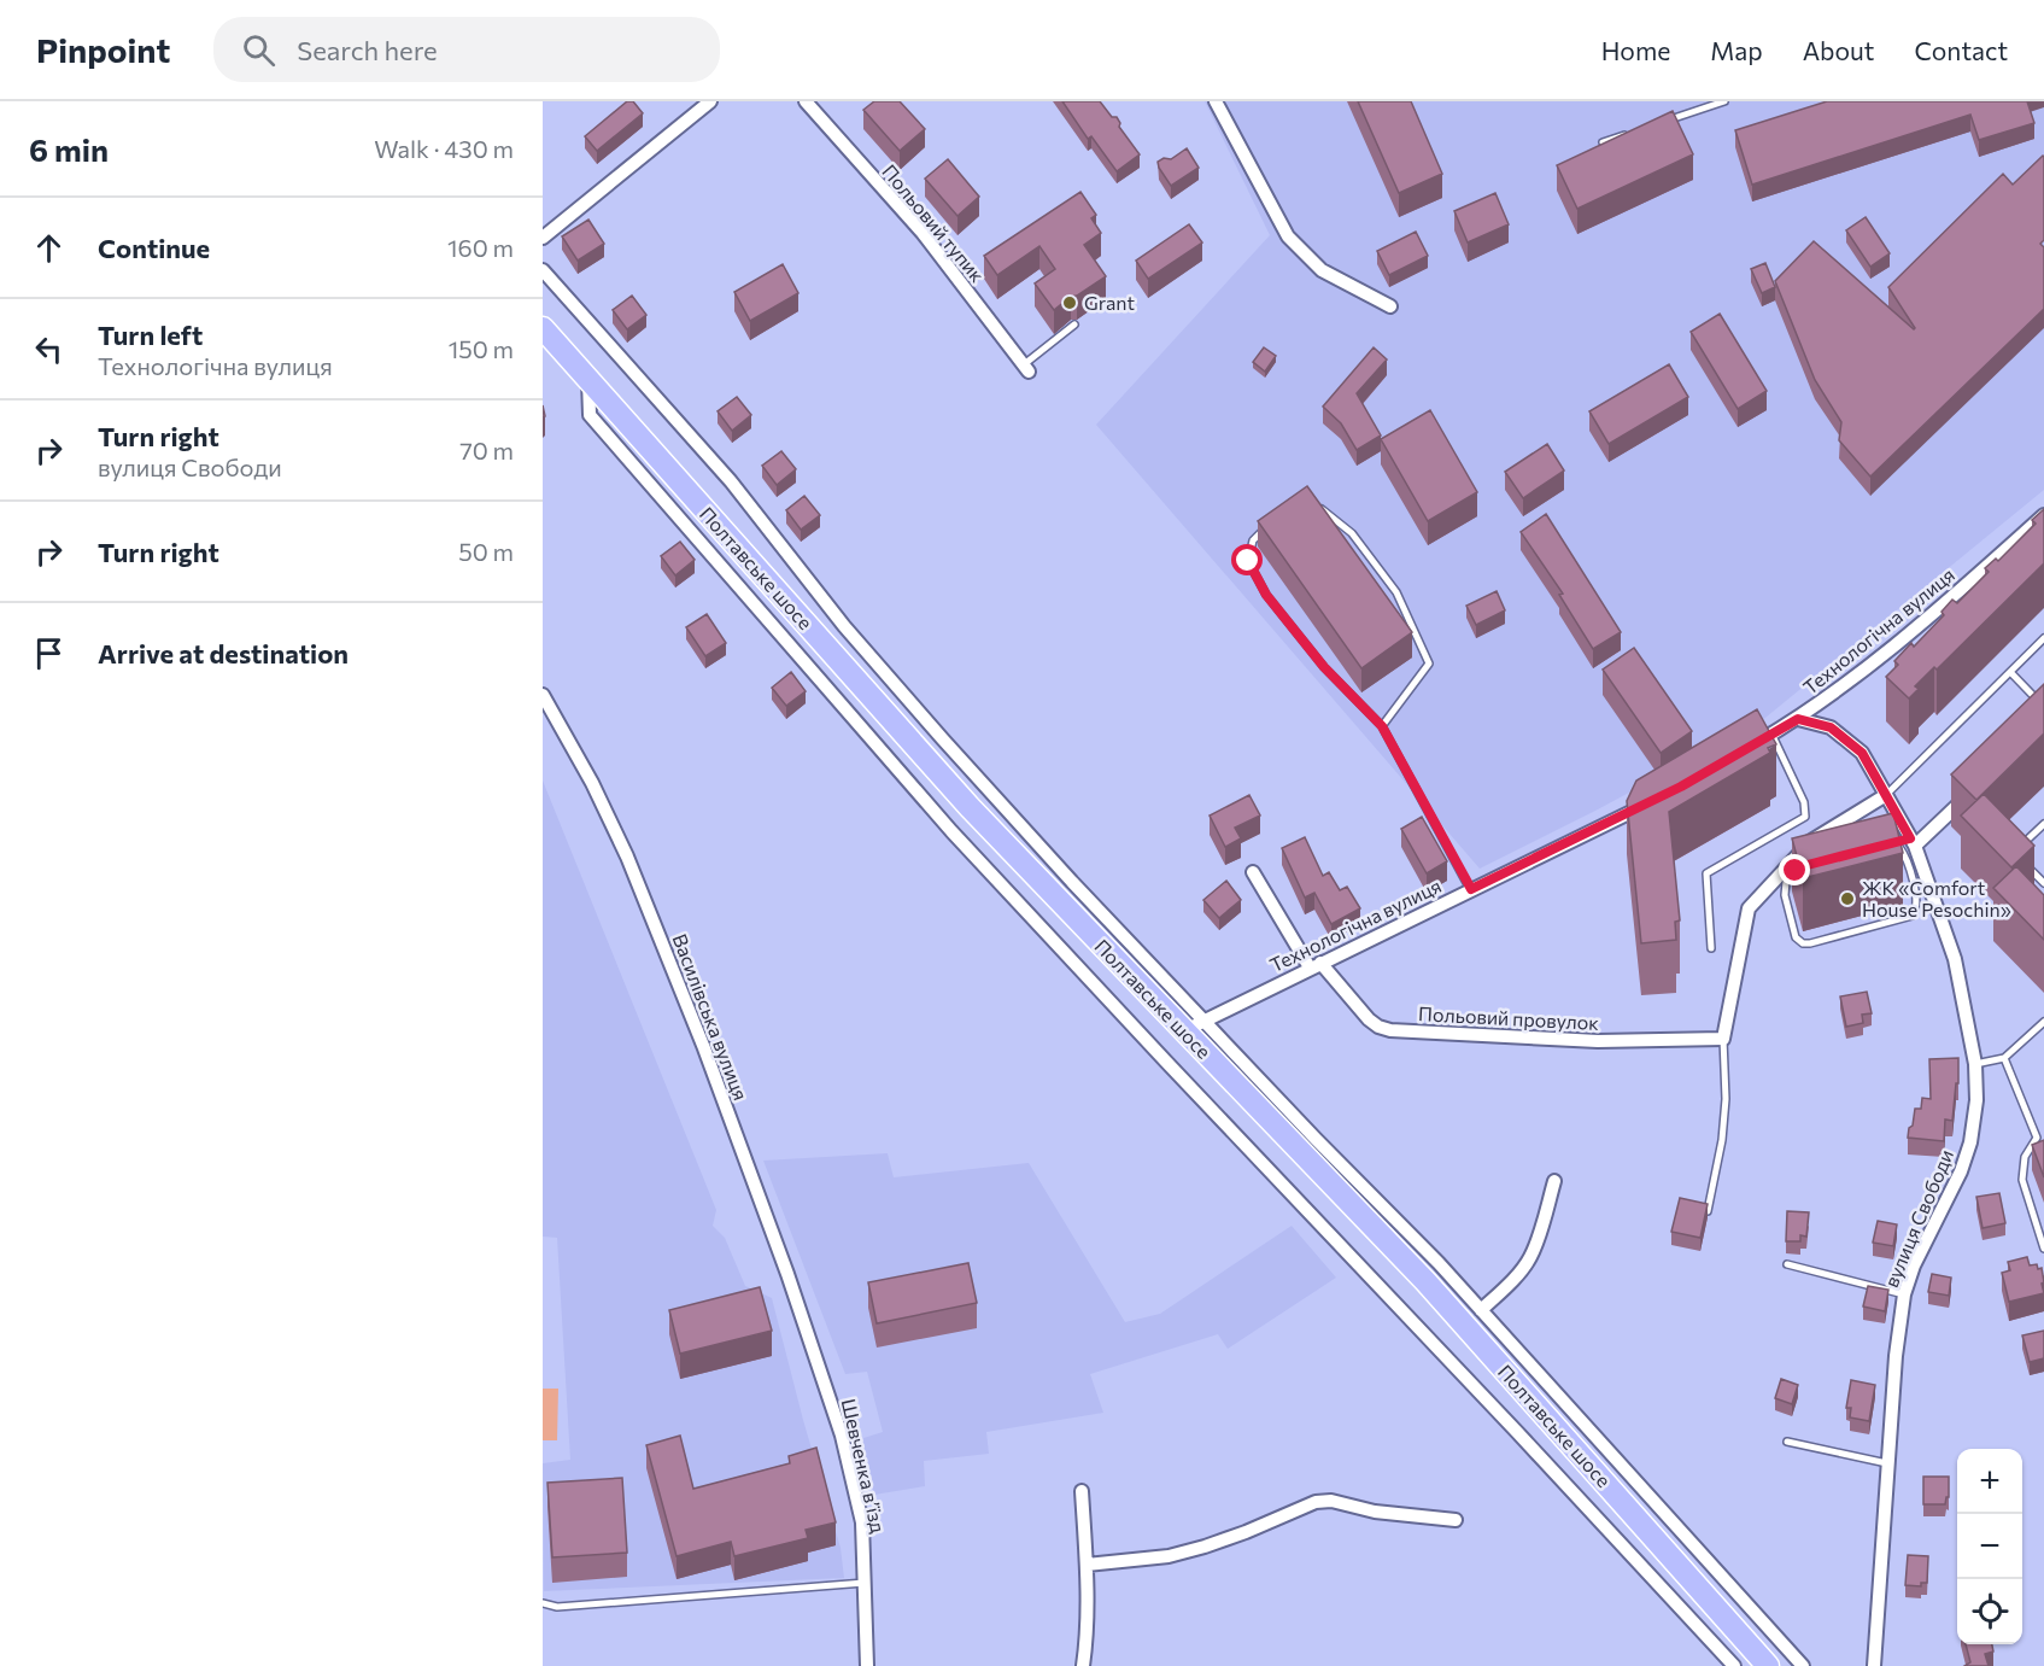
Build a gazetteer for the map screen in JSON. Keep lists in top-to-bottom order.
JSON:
{
  "streets": {
    "highway": ["Полтавське шосе"],
    "street": [
      "Польовий тупик",
      "Технологічна вулиця",
      "Василівська вулиця",
      "Польовий провулок",
      "вулиця Свободи",
      "Шевченка в’їзд"
    ]
  },
  "crossings": [
    ["Полтавське шосе", "Технологічна вулиця"],
    ["Технологічна вулиця", "Польовий провулок"],
    ["Технологічна вулиця", "вулиця Свободи"],
    ["Василівська вулиця", "Шевченка в’їзд"]
  ],
  "places": ["Grant", "ЖК «Comfort House Pesochin»"],
  "page": {
    "header": "Pinpoint",
    "search": "Search here",
    "nav": [
      "Home",
      "Map",
      "About",
      "Contact"
    ],
    "heading": ["6 min", "Walk · 430 m"],
    "list": [
      ["Continue", "160 m"],
      ["Turn left", "Технологічна вулиця", "150 m"],
      ["Turn right", "вулиця Свободи", "70 m"],
      ["Turn right", "50 m"],
      "Arrive at destination"
    ],
    "map_buttons": ["+", "−"]
  }
}
